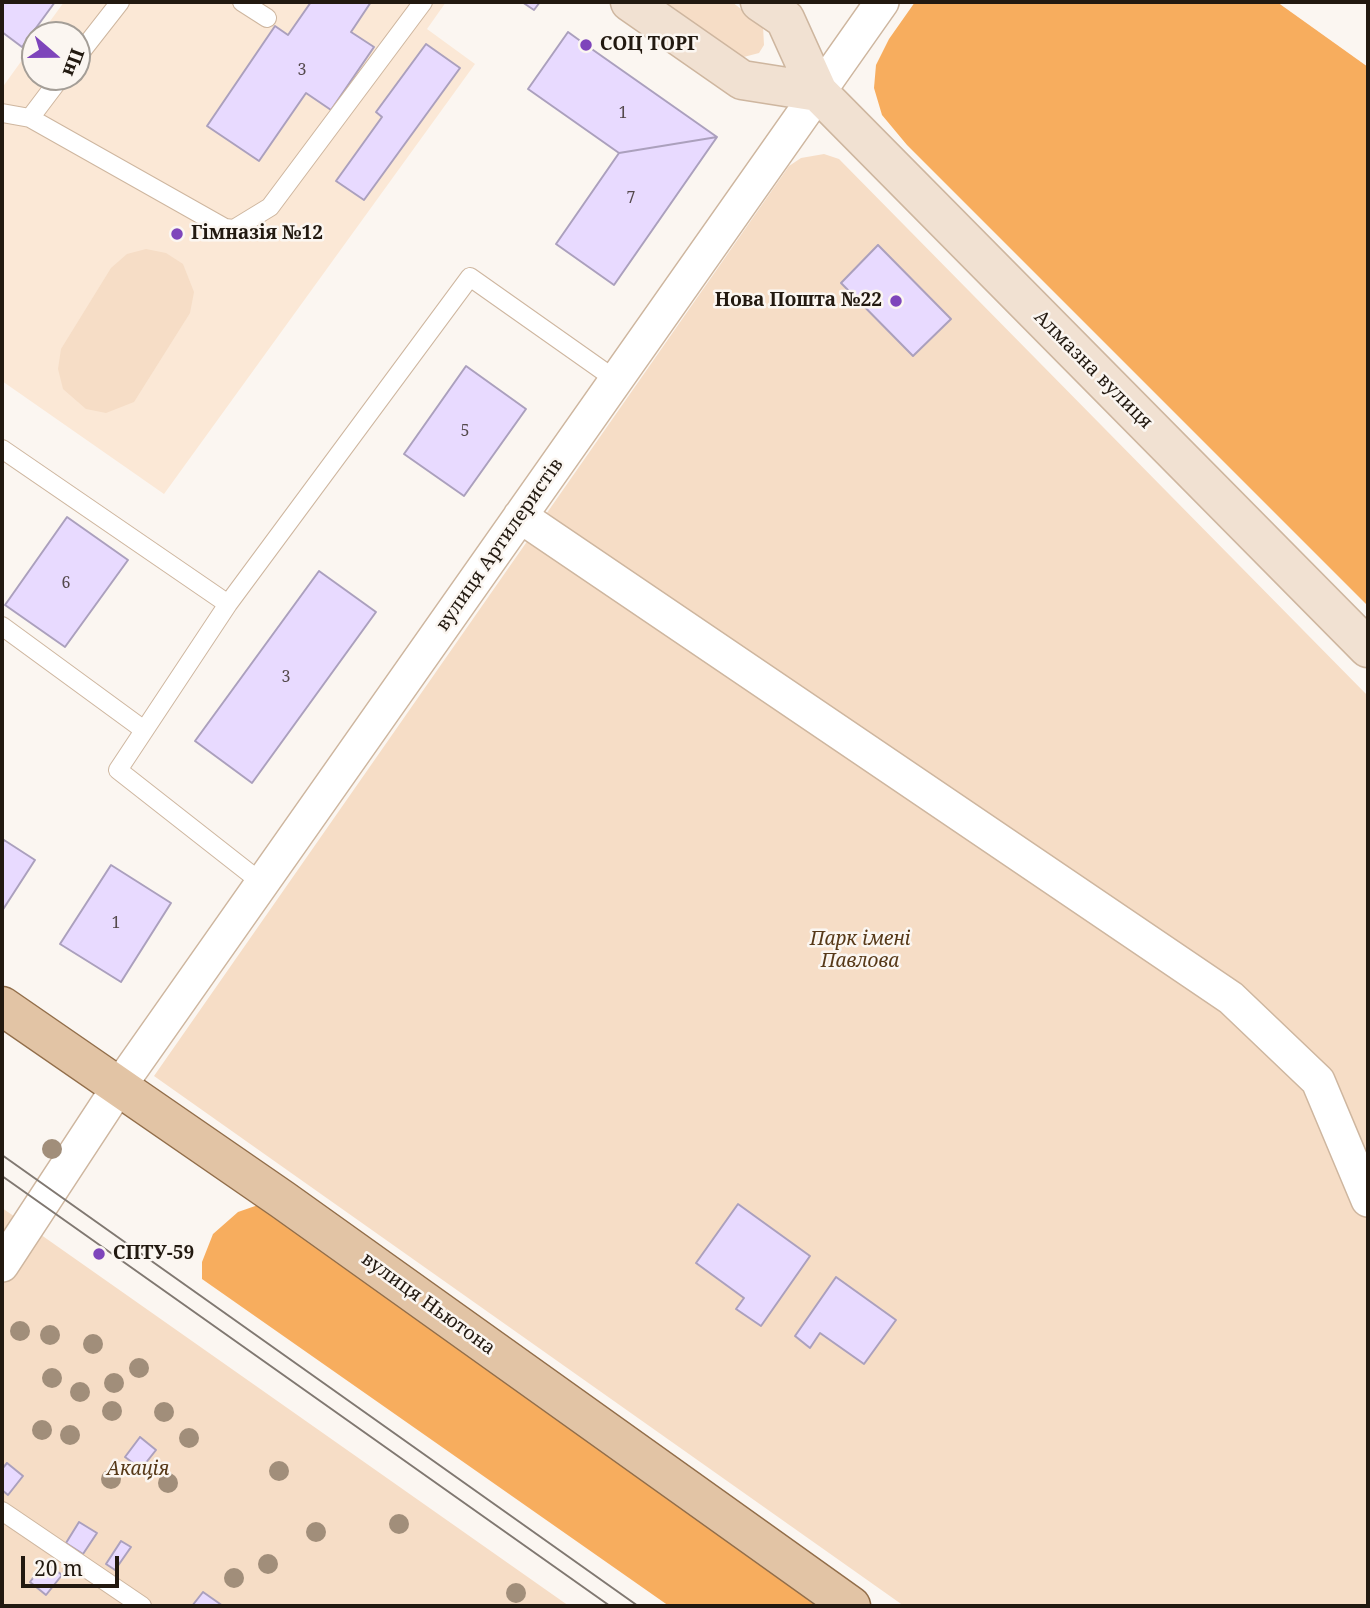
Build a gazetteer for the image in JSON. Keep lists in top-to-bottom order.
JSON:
{
  "streets": {
    "main road": ["вулиця Ньютона"],
    "street": ["Алмазна вулиця", "вулиця Артилеристів"]
  },
  "crossings": [
    ["Алмазна вулиця", "вулиця Артилеристів"],
    ["вулиця Артилеристів", "вулиця Ньютона"]
  ],
  "parks": ["Парк імені Павлова", "Акація"],
  "places": [
    "СОЦ ТОРГ",
    "Гімназія №12",
    "Нова Пошта №22",
    "СПТУ-59"
  ],
  "house_numbers": [
    "3",
    "1",
    "7",
    "5",
    "6",
    "3",
    "1"
  ],
  "scale_bar": "20 m",
  "north": "right"
}
